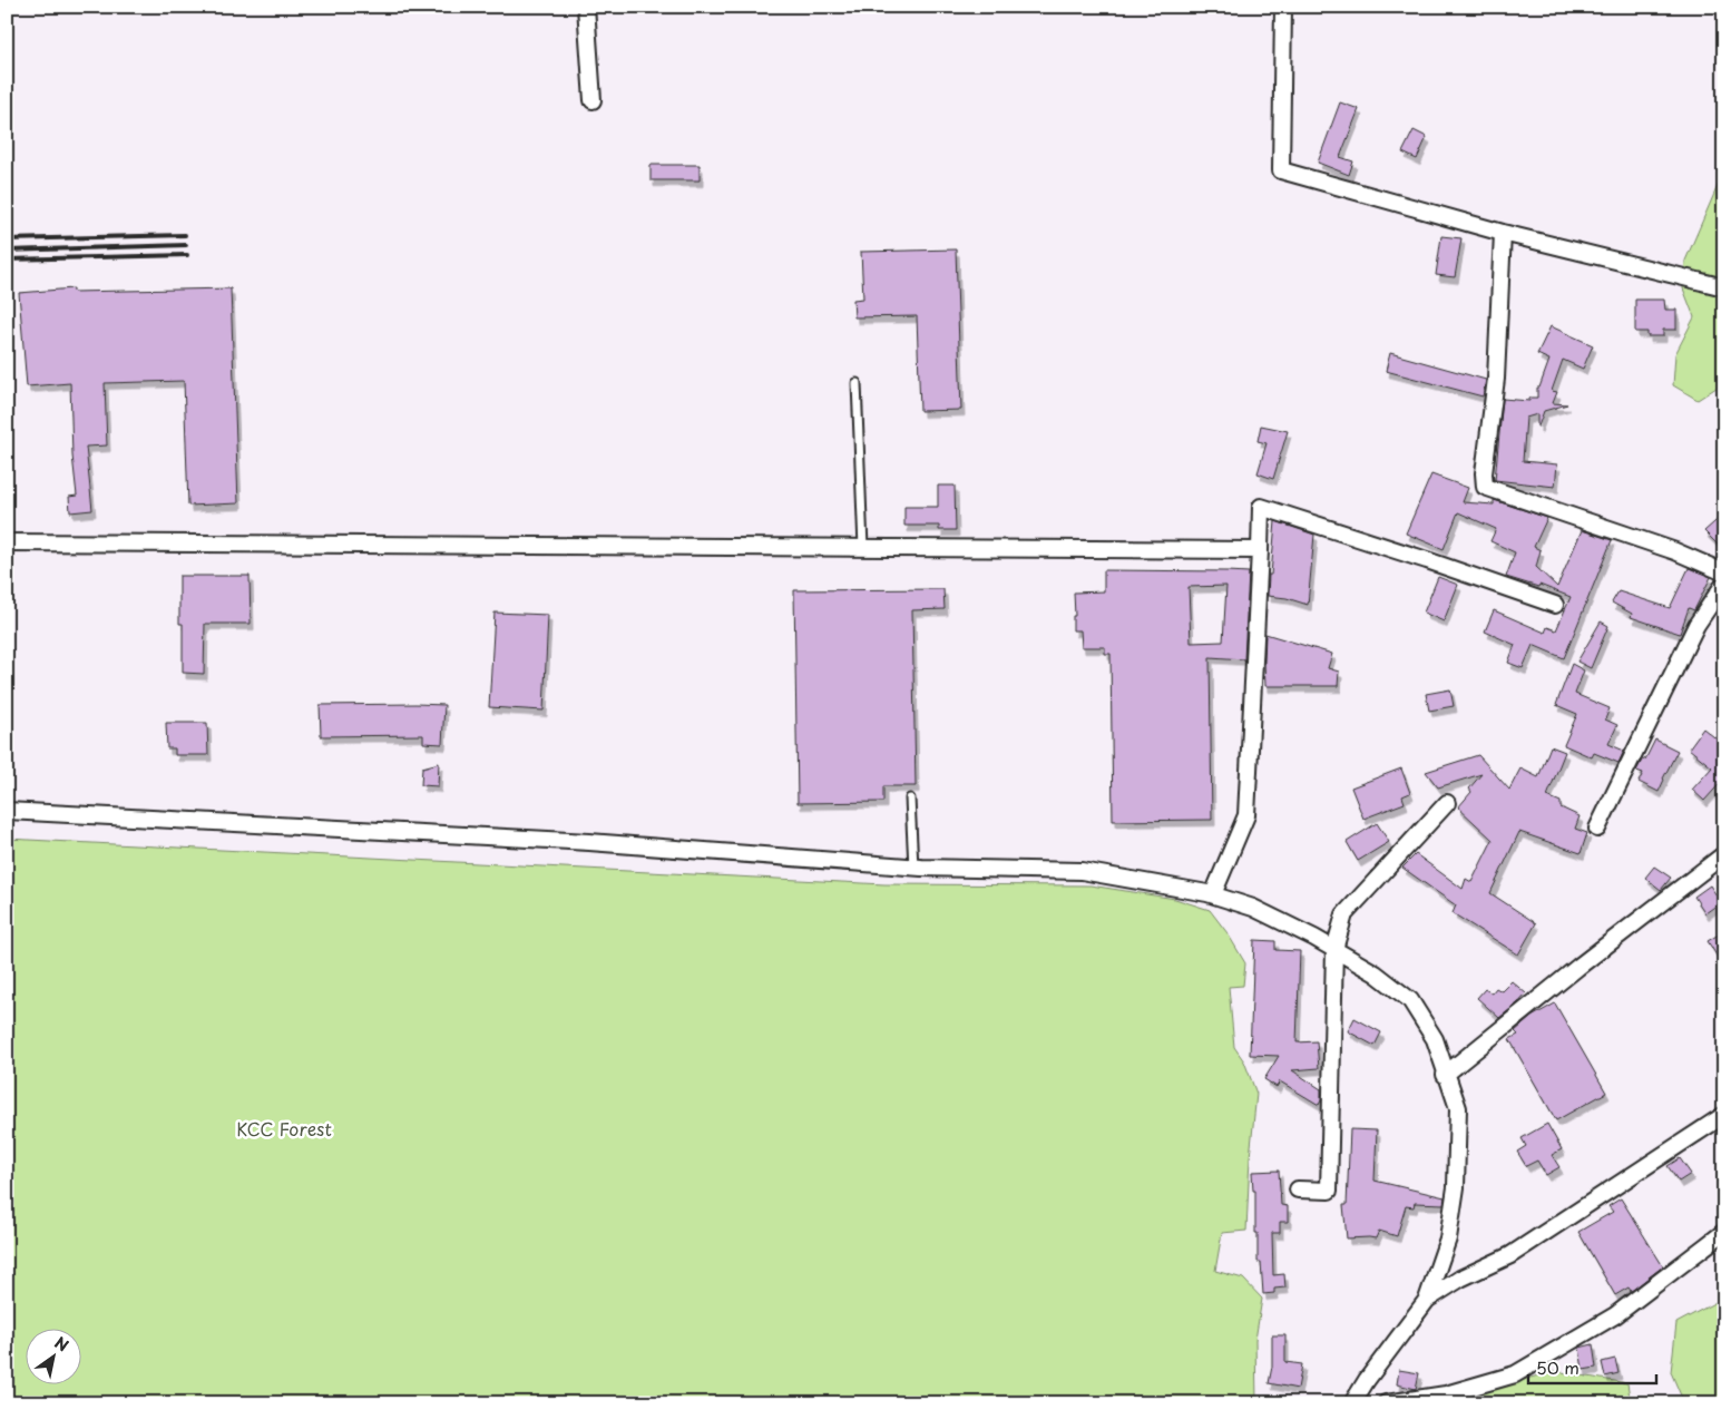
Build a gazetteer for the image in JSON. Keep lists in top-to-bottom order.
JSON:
{
  "parks": ["KCC Forest"],
  "scale_bar": "50 m",
  "north": "top right"
}
